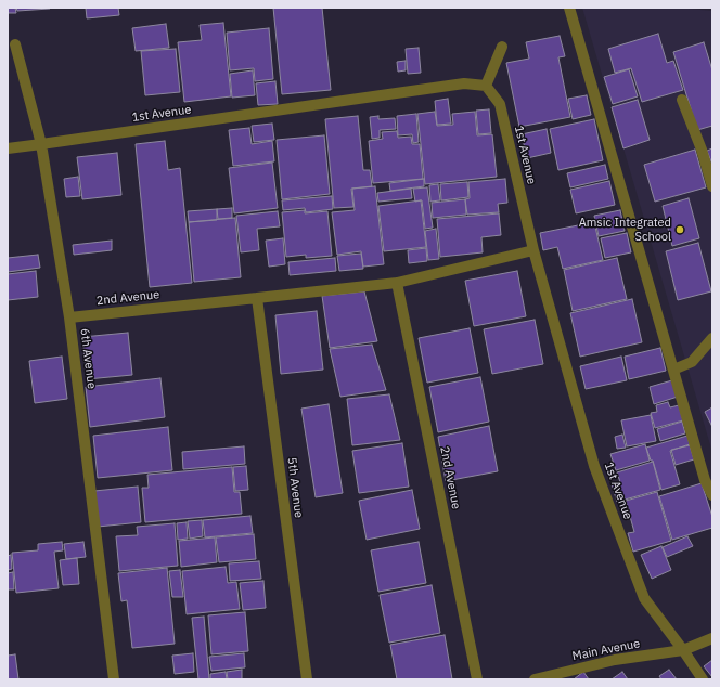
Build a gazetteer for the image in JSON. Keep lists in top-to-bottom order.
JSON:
{
  "streets": {
    "street": [
      "1st Avenue",
      "2nd Avenue",
      "6th Avenue",
      "5th Avenue",
      "Main Avenue"
    ]
  },
  "crossings": [
    ["1st Avenue", "2nd Avenue"],
    ["1st Avenue", "6th Avenue"],
    ["1st Avenue", "Main Avenue"],
    ["2nd Avenue", "6th Avenue"],
    ["2nd Avenue", "5th Avenue"]
  ],
  "places": ["Amsic Integrated School"]
}
